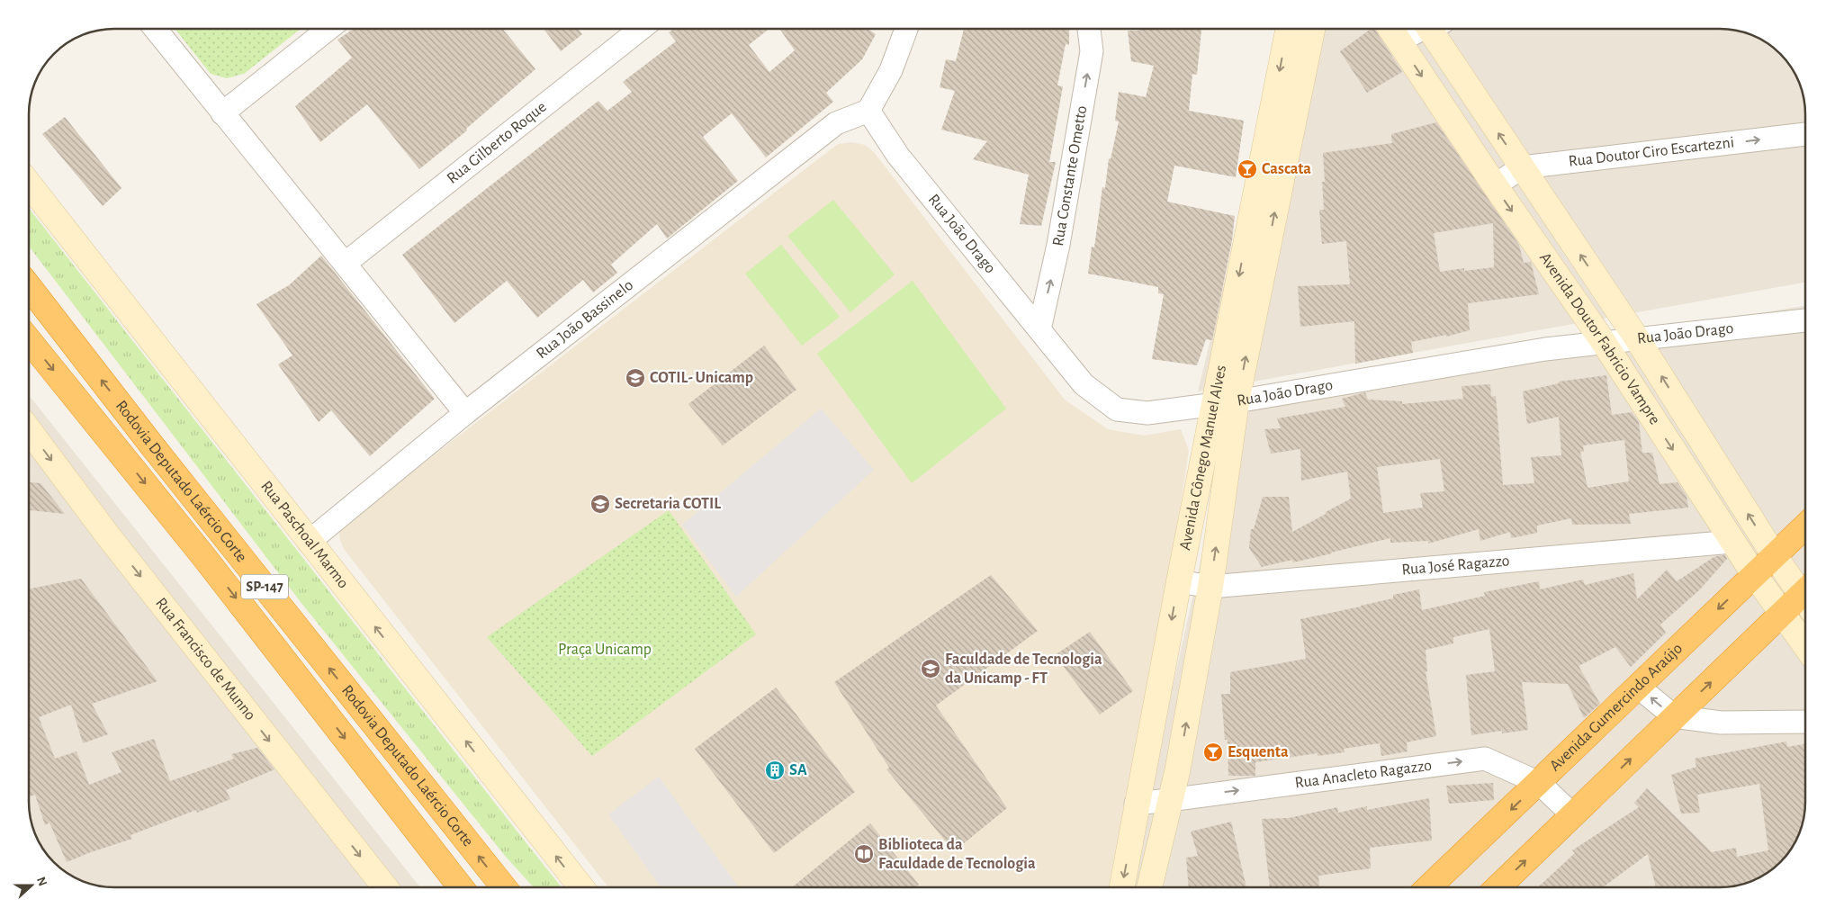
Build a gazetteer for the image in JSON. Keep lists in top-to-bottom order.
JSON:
{
  "streets": {
    "highway": ["Rodovia Deputado Laércio Corte", "SP-147", "Avenida Gumercindo Araújo"],
    "street": [
      "Rua Gilberto Roque",
      "Rua Doutor Ciro Escartezni",
      "Rua Constante Ometto",
      "Rua João Drago",
      "Rua João Bassinelo",
      "Avenida Doutor Fabricio Vampre",
      "Avenida Cônego Manuel Alves",
      "Rua Paschoal Marmo",
      "Rua José Ragazzo",
      "Rua Francisco de Munno",
      "Rua Anacleto Ragazzo"
    ]
  },
  "crossings": [
    ["Rua Doutor Ciro Escartezni", "Avenida Doutor Fabricio Vampre"],
    ["Rua Constante Ometto", "Rua João Drago"],
    ["Rua João Drago", "Rua João Bassinelo"],
    ["Rua João Drago", "Avenida Doutor Fabricio Vampre"],
    ["Rua João Drago", "Avenida Cônego Manuel Alves"],
    ["Rua João Bassinelo", "Rua Paschoal Marmo"],
    ["Avenida Doutor Fabricio Vampre", "Rua José Ragazzo"],
    ["Avenida Doutor Fabricio Vampre", "Avenida Gumercindo Araújo"],
    ["Avenida Cônego Manuel Alves", "Rua José Ragazzo"],
    ["Avenida Cônego Manuel Alves", "Rua Anacleto Ragazzo"],
    ["Avenida Gumercindo Araújo", "Rua Anacleto Ragazzo"]
  ],
  "one_way": [
    "Rua Doutor Ciro Escartezni",
    "Rua Constante Ometto",
    "Rua Paschoal Marmo",
    "Rua Francisco de Munno",
    "Rua Anacleto Ragazzo"
  ],
  "parks": ["Praça Unicamp"],
  "places": {
    "bar": ["Cascata", "Esquenta"],
    "school or university": ["COTIL- Unicamp", "Secretaria COTIL", "Faculdade de Tecnologia da Unicamp - FT"],
    "building": ["SA"],
    "library": ["Biblioteca da Faculdade de Tecnologia"]
  },
  "north": "right"
}
